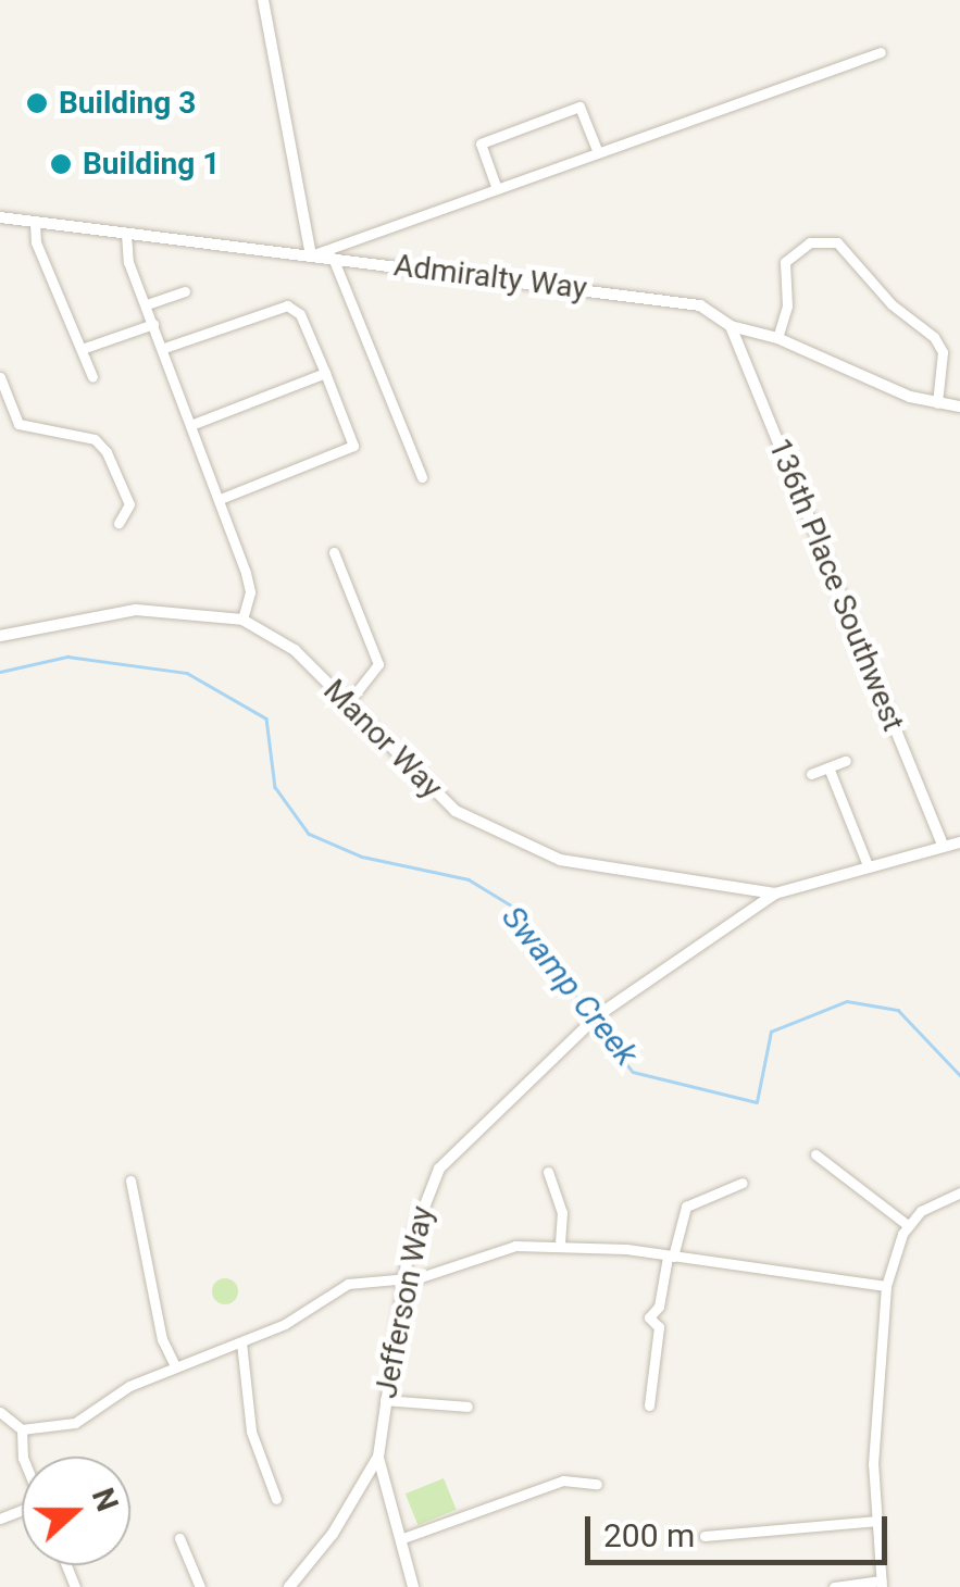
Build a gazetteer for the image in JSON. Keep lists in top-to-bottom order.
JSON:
{
  "streets": {
    "street": [
      "Admiralty Way",
      "136th Place Southwest",
      "Manor Way",
      "Jefferson Way"
    ]
  },
  "crossings": [
    ["Admiralty Way", "136th Place Southwest"],
    ["136th Place Southwest", "Manor Way"],
    ["Manor Way", "Jefferson Way"]
  ],
  "water": ["Swamp Creek"],
  "places": ["Building 3", "Building 1"],
  "scale_bar": "200 m",
  "north": "right"
}
